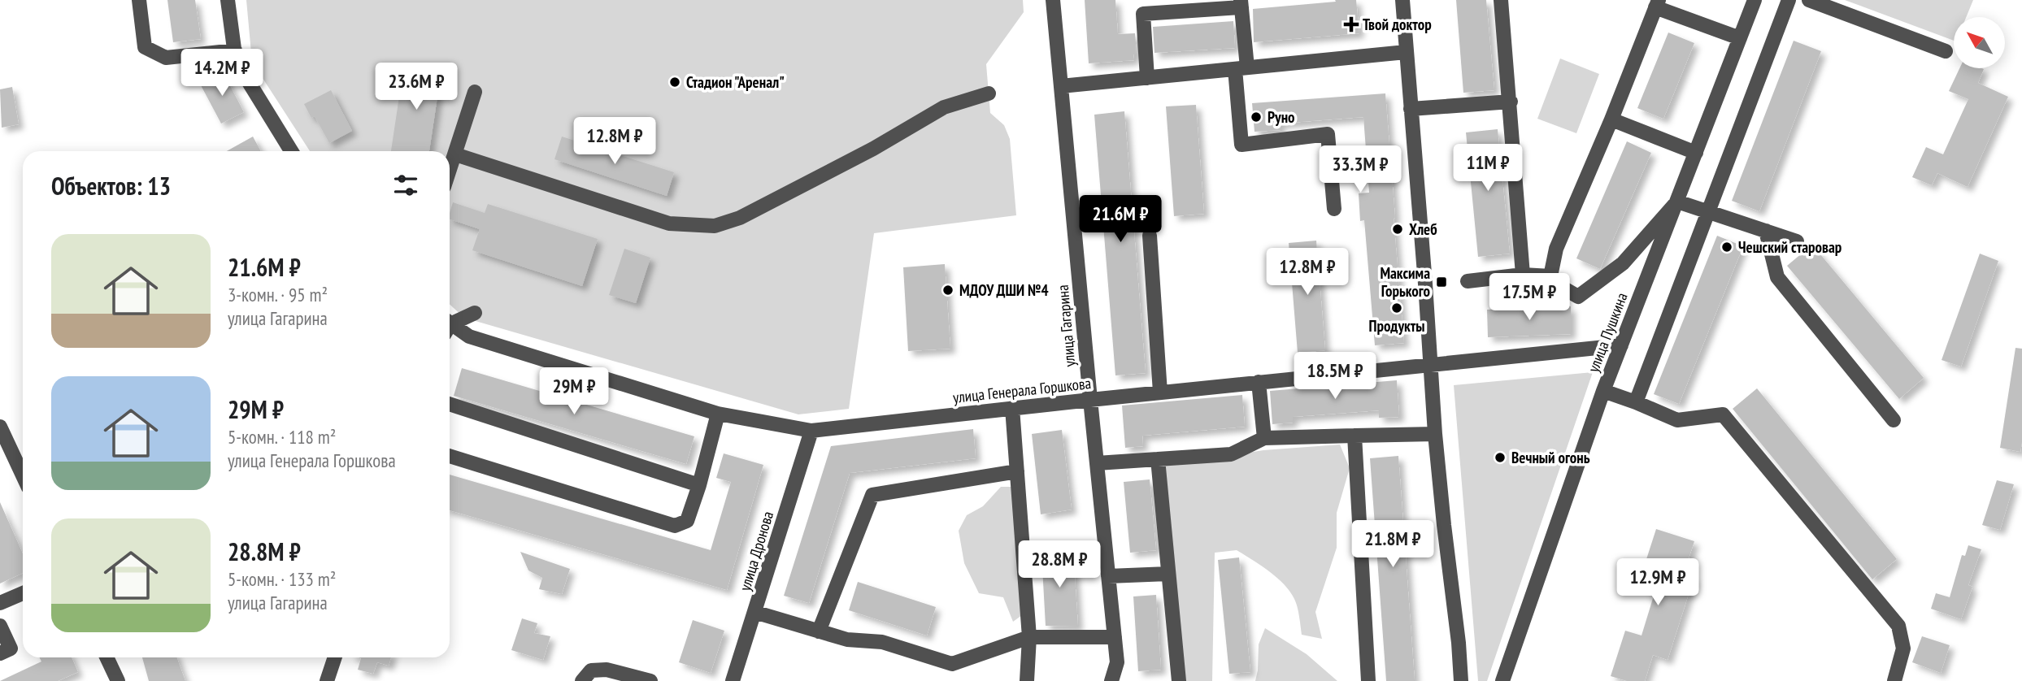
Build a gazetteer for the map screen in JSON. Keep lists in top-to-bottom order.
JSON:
{
  "streets": {
    "street": [
      "улица Гагарина",
      "улица Пушкина",
      "улица Генерала Горшкова",
      "улица Дронова"
    ]
  },
  "crossings": [
    ["улица Гагарина", "улица Генерала Горшкова"],
    ["улица Пушкина", "улица Генерала Горшкова"],
    ["улица Генерала Горшкова", "улица Дронова"]
  ],
  "places": {
    "health": ["Твой доктор"],
    "other": [
      "Стадион \"Аренал\"",
      "Руно",
      "Хлеб",
      "Чешский старовар",
      "МДОУ ДШИ №4",
      "Продукты",
      "Вечный огонь"
    ],
    "transit": ["Максима Горького"]
  },
  "north": "top left",
  "page": {
    "price": [
      "14.2M ₽",
      "23.6M ₽",
      "12.8M ₽",
      "11M ₽",
      "33.3M ₽",
      "21.6M ₽",
      "12.8M ₽",
      "17.5M ₽",
      "18.5M ₽",
      "29M ₽",
      "21.8M ₽",
      "28.8M ₽",
      "12.9M ₽"
    ],
    "heading": "Объектов: 13",
    "list": [
      {
        "name": "21.6M ₽",
        "note": "3-комн. · 95 m² · улица Гагарина"
      },
      {
        "name": "29M ₽",
        "note": "5-комн. · 118 m² · улица Генерала Горшкова"
      },
      {
        "name": "28.8M ₽",
        "note": "5-комн. · 133 m² · улица Гагарина"
      }
    ]
  }
}
